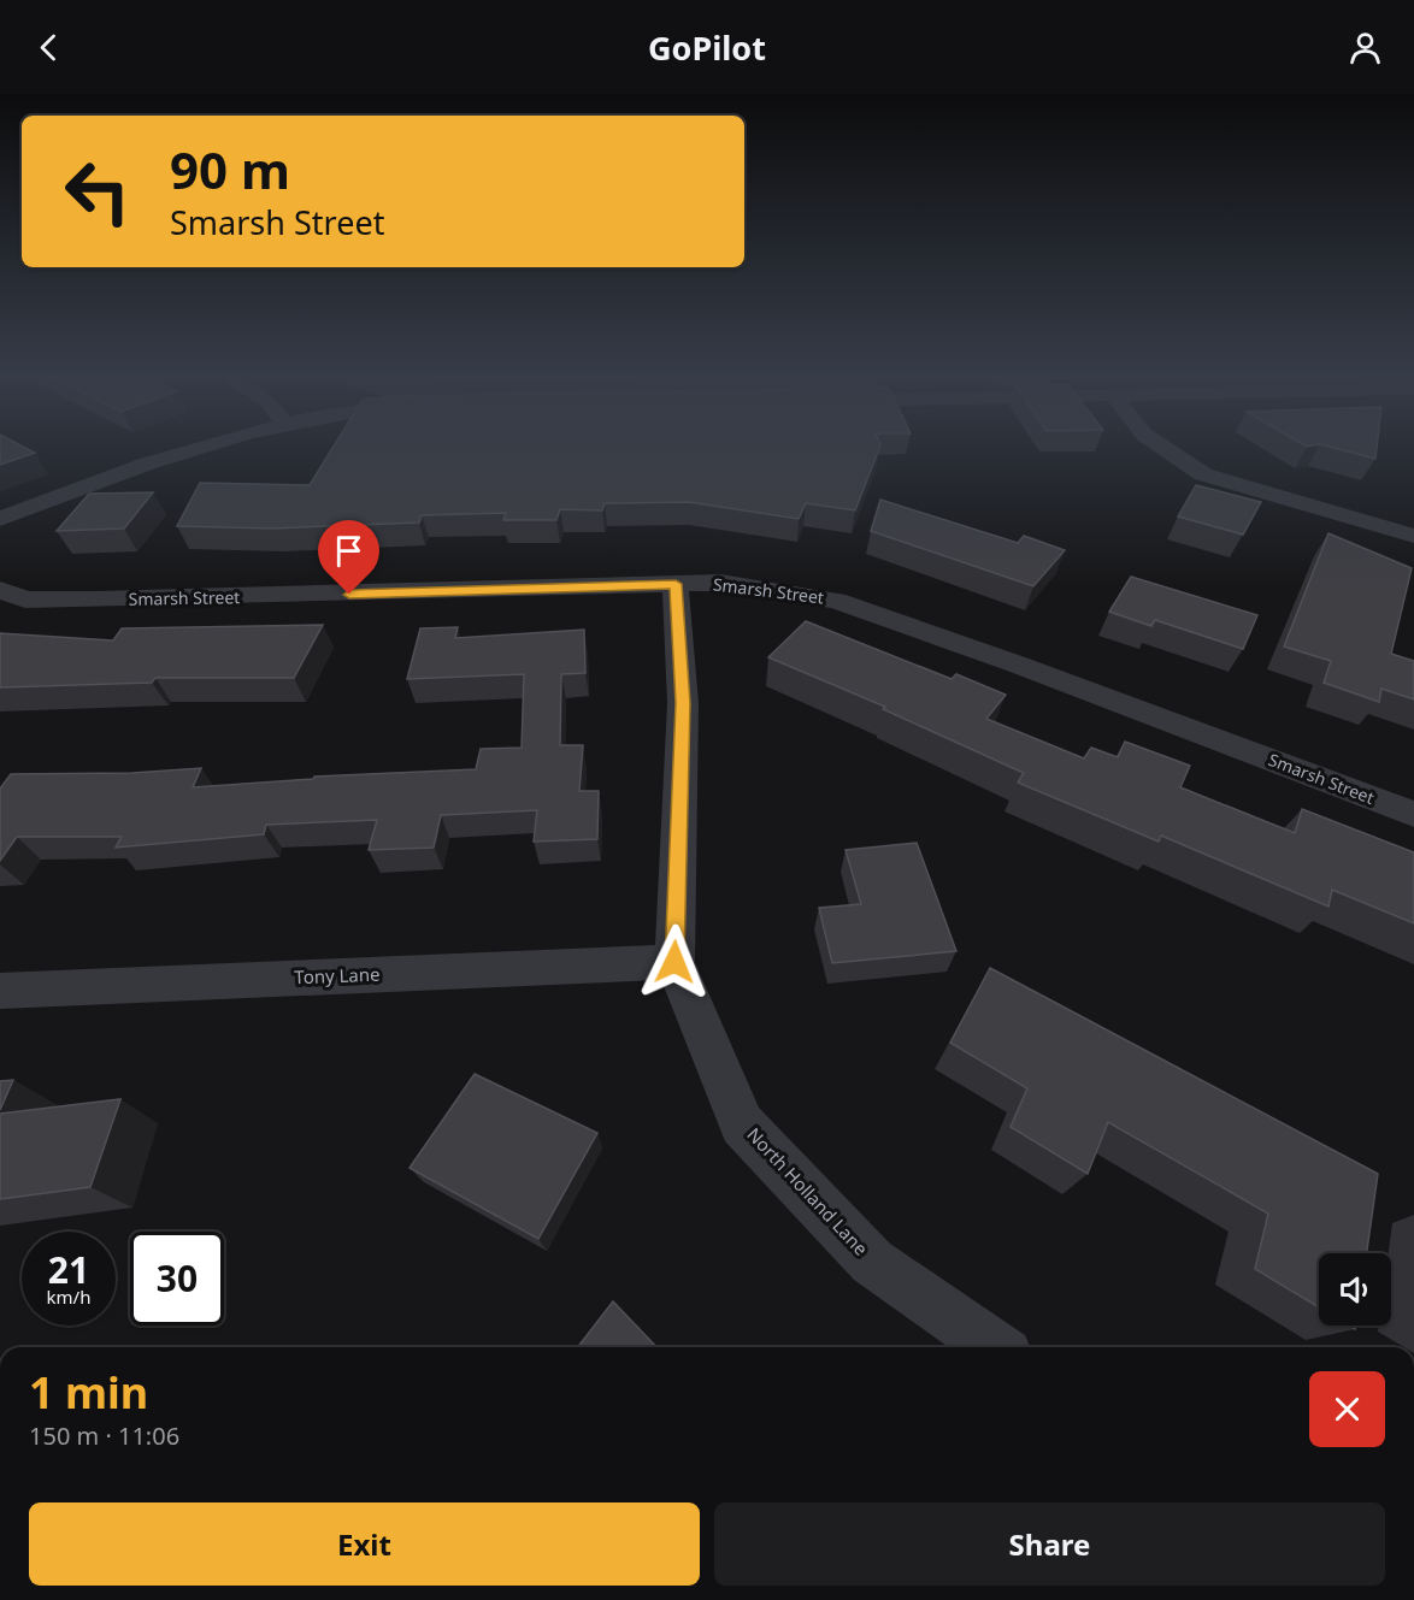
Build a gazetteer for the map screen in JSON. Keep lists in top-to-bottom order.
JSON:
{
  "streets": {
    "street": ["Smarsh Street", "Tony Lane", "North Holland Lane"]
  },
  "crossings": [
    ["Smarsh Street", "North Holland Lane"],
    ["Tony Lane", "North Holland Lane"]
  ],
  "page": {
    "header": "GoPilot",
    "turn": ["90 m", "Smarsh Street"],
    "speed": "21 km/h",
    "limit": "30",
    "heading": ["1 min", "150 m · 11:06"],
    "buttons": ["Exit", "Share"]
  }
}
